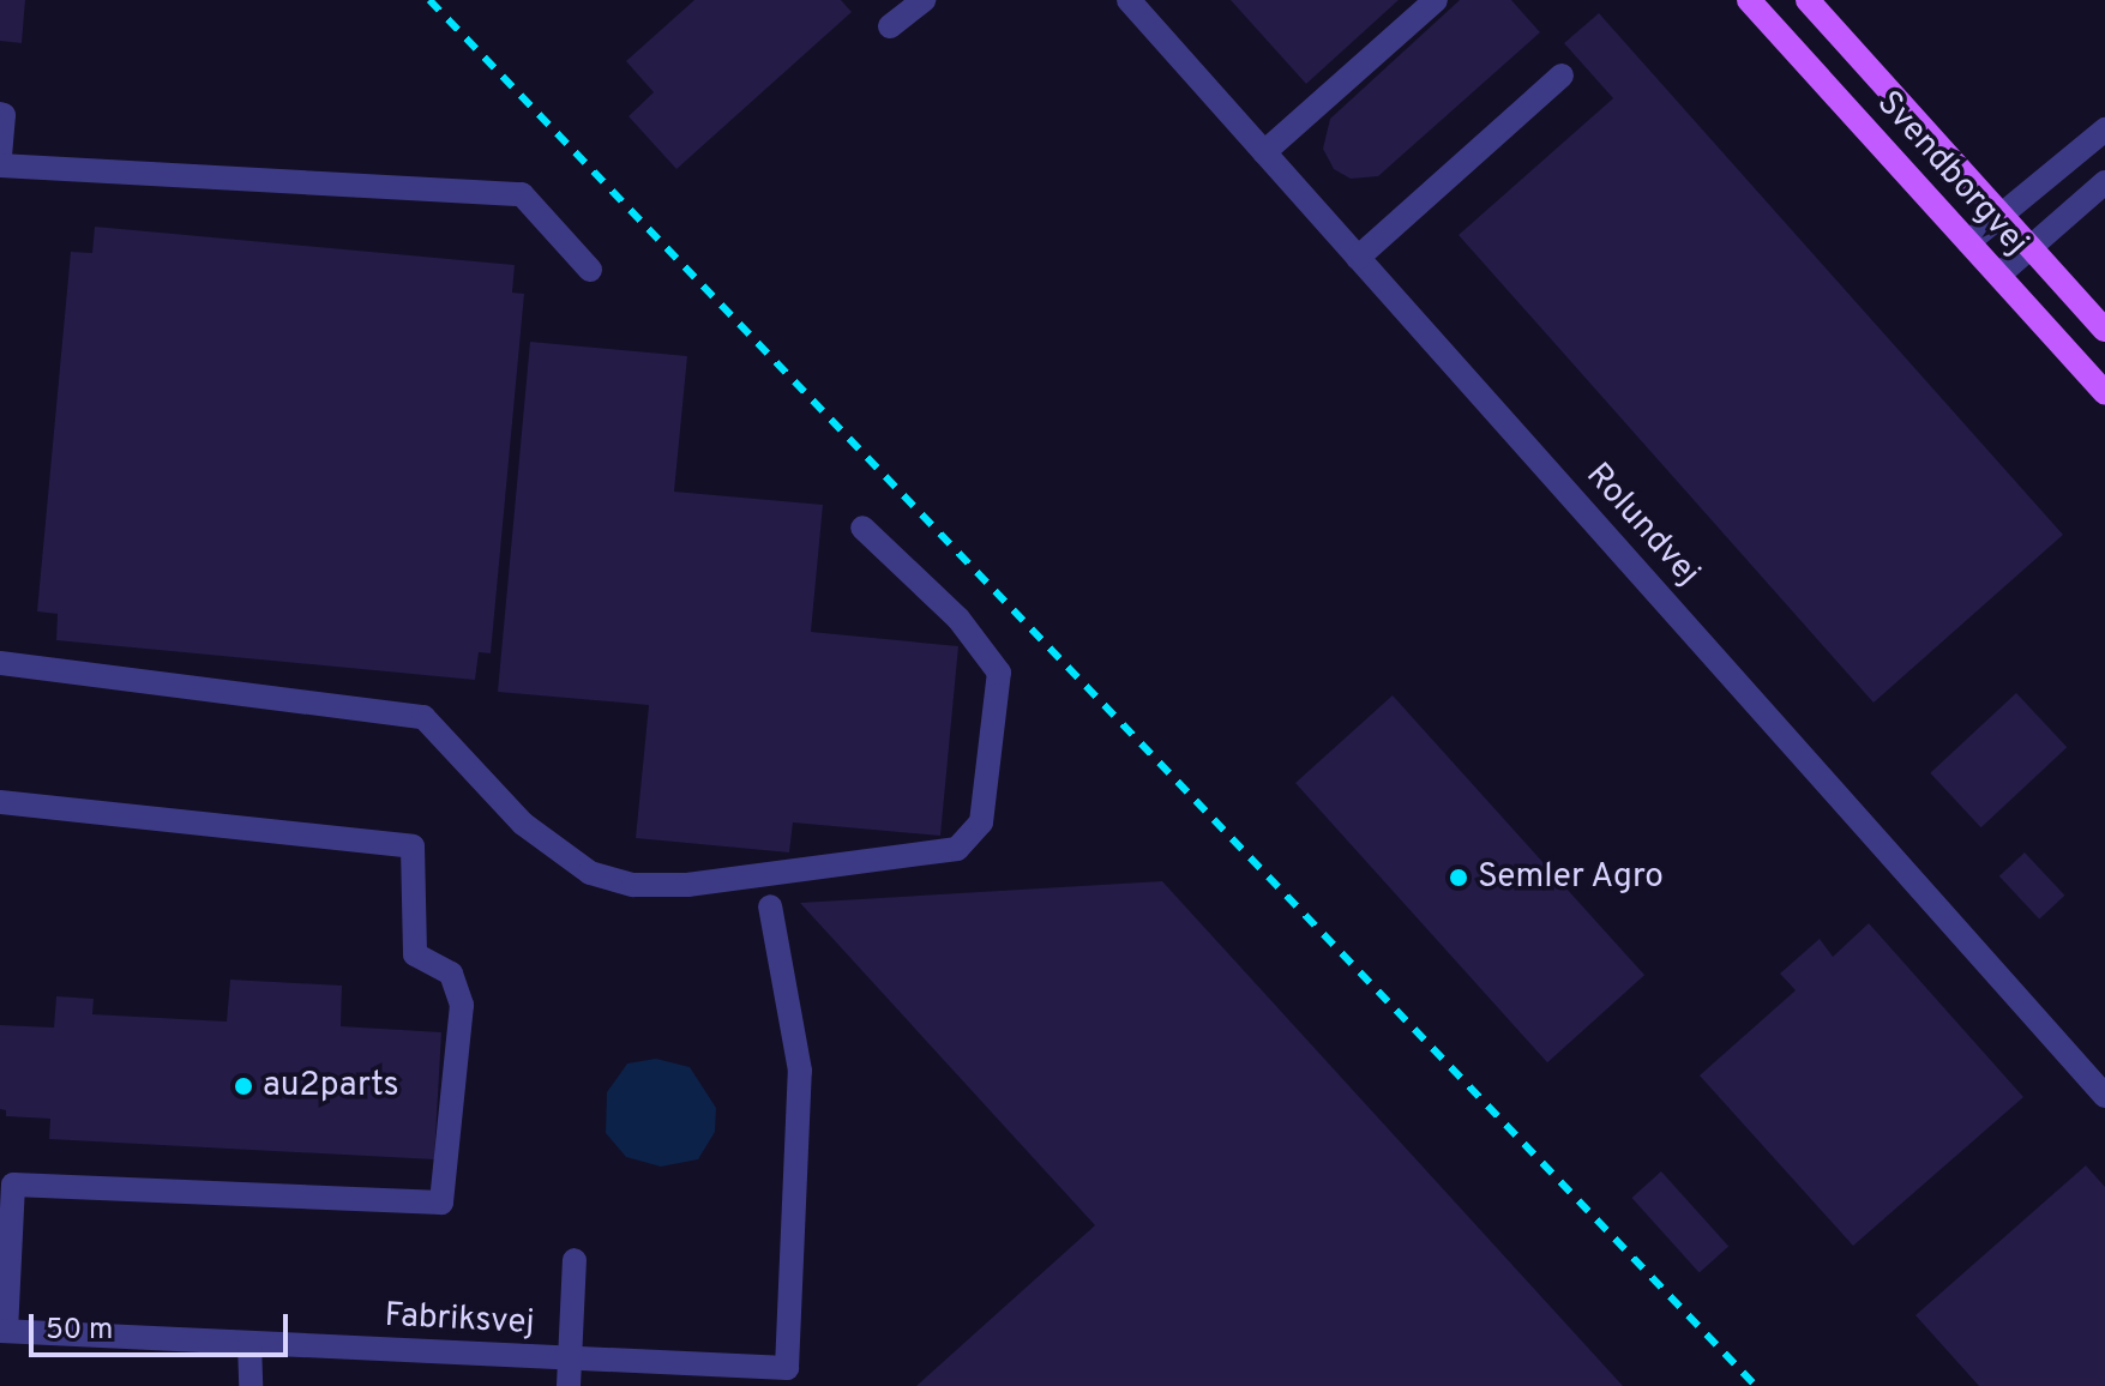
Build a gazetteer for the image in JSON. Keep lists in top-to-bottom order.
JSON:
{
  "streets": {
    "main road": ["Svendborgvej"],
    "street": ["Rolundvej", "Fabriksvej"]
  },
  "places": ["Semler Agro", "au2parts"],
  "scale_bar": "50 m"
}
